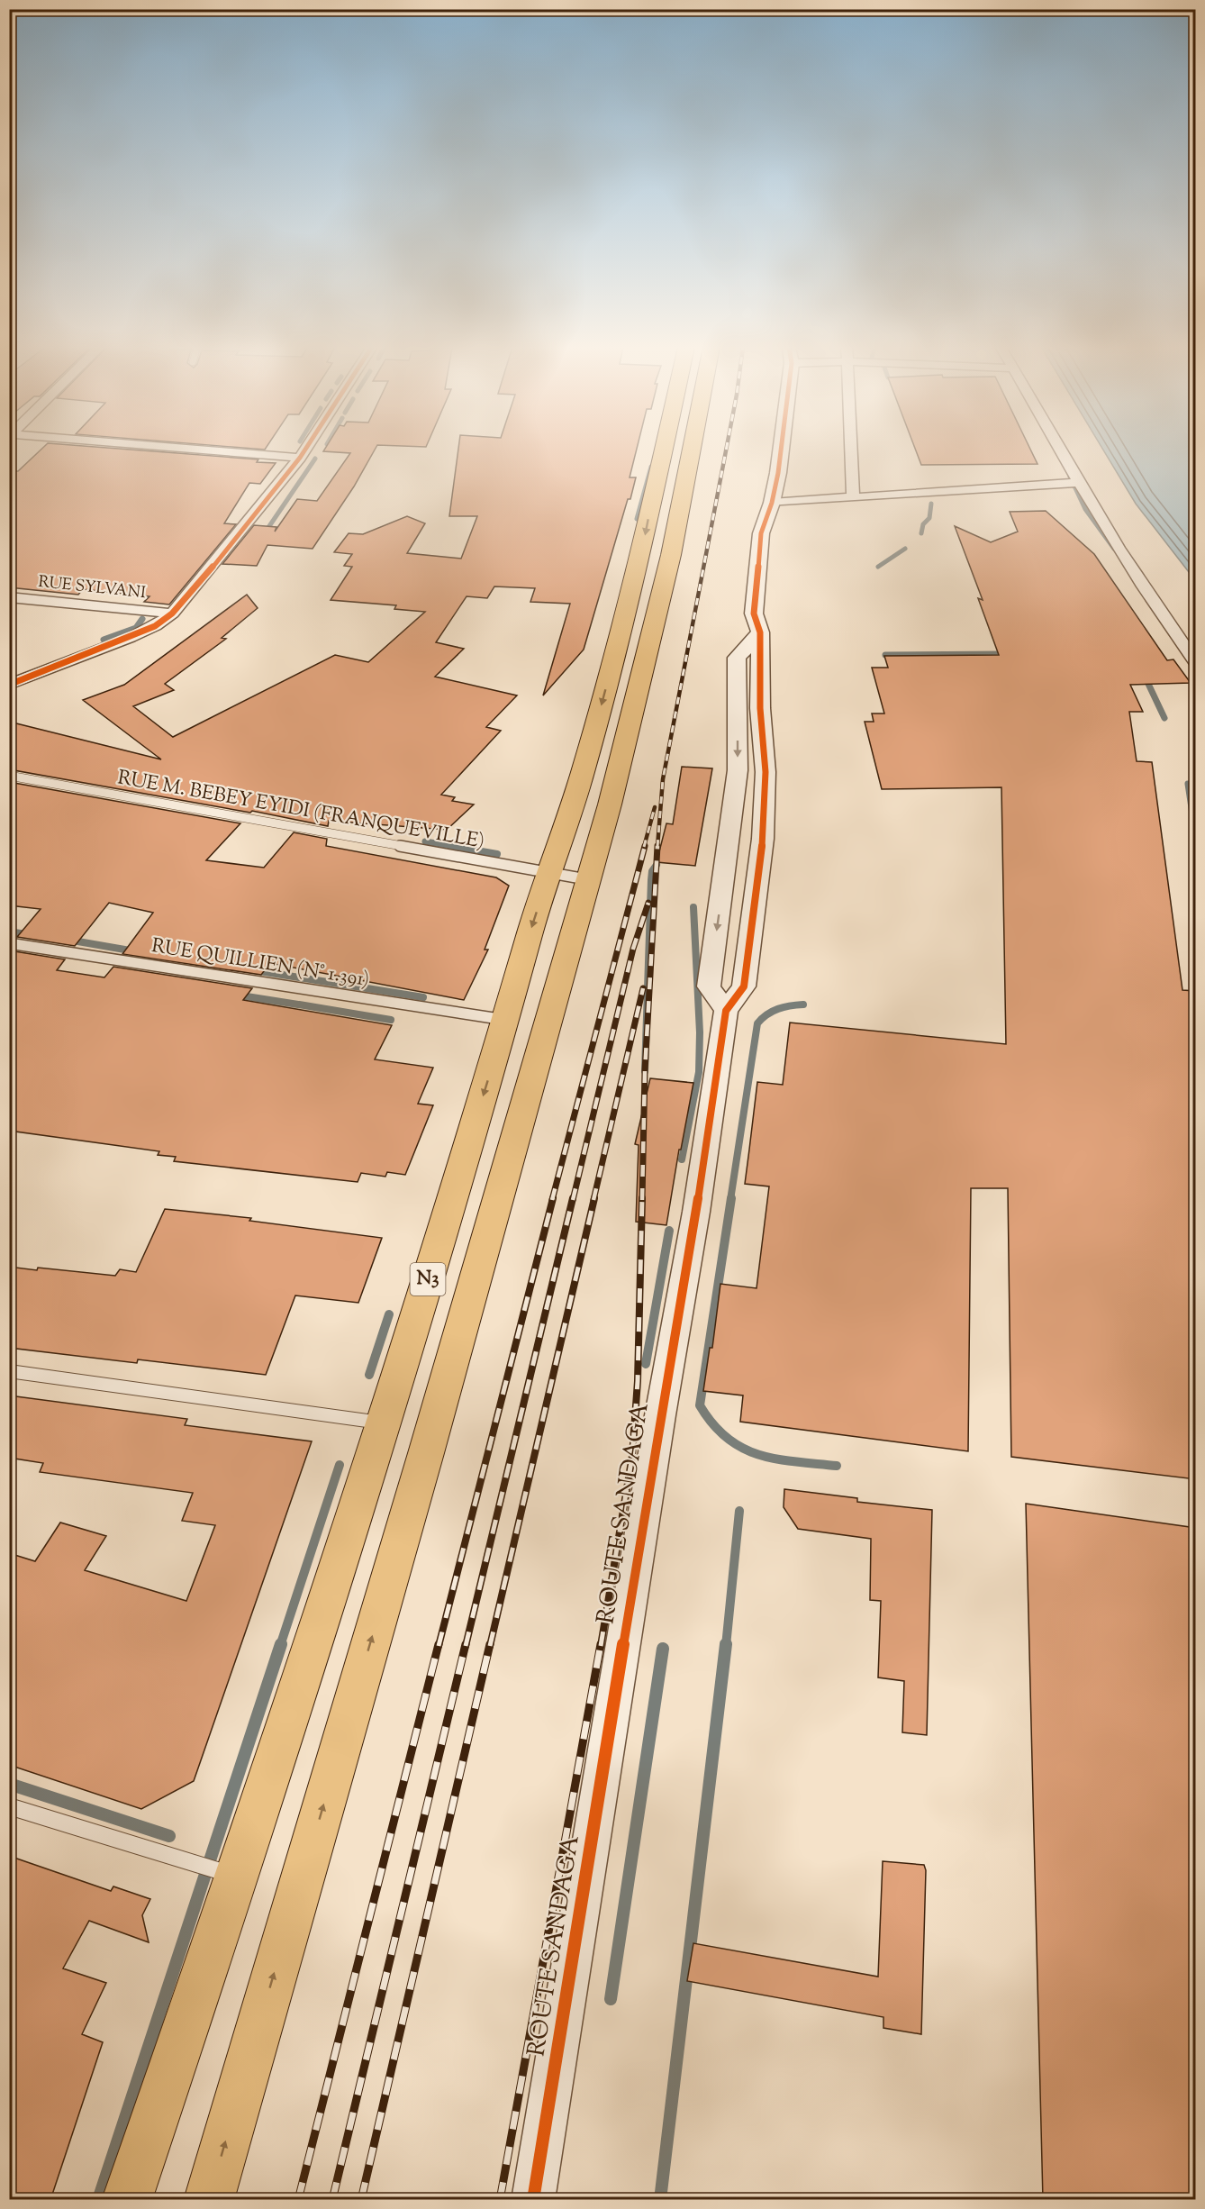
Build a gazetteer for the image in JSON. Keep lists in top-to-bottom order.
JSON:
{
  "streets": {
    "highway": ["N3"],
    "street": ["RUE SYLVANI", "ROUTE SANDAGA"],
    "lane": ["RUE M. BEBEY EYIDI (FRANQUEVILLE)", "RUE QUILLIEN (N° 1.391)"]
  },
  "crossings": [
    ["RUE M. BEBEY EYIDI (FRANQUEVILLE)", "N3"],
    ["RUE QUILLIEN (N° 1.391)", "N3"]
  ]
}
